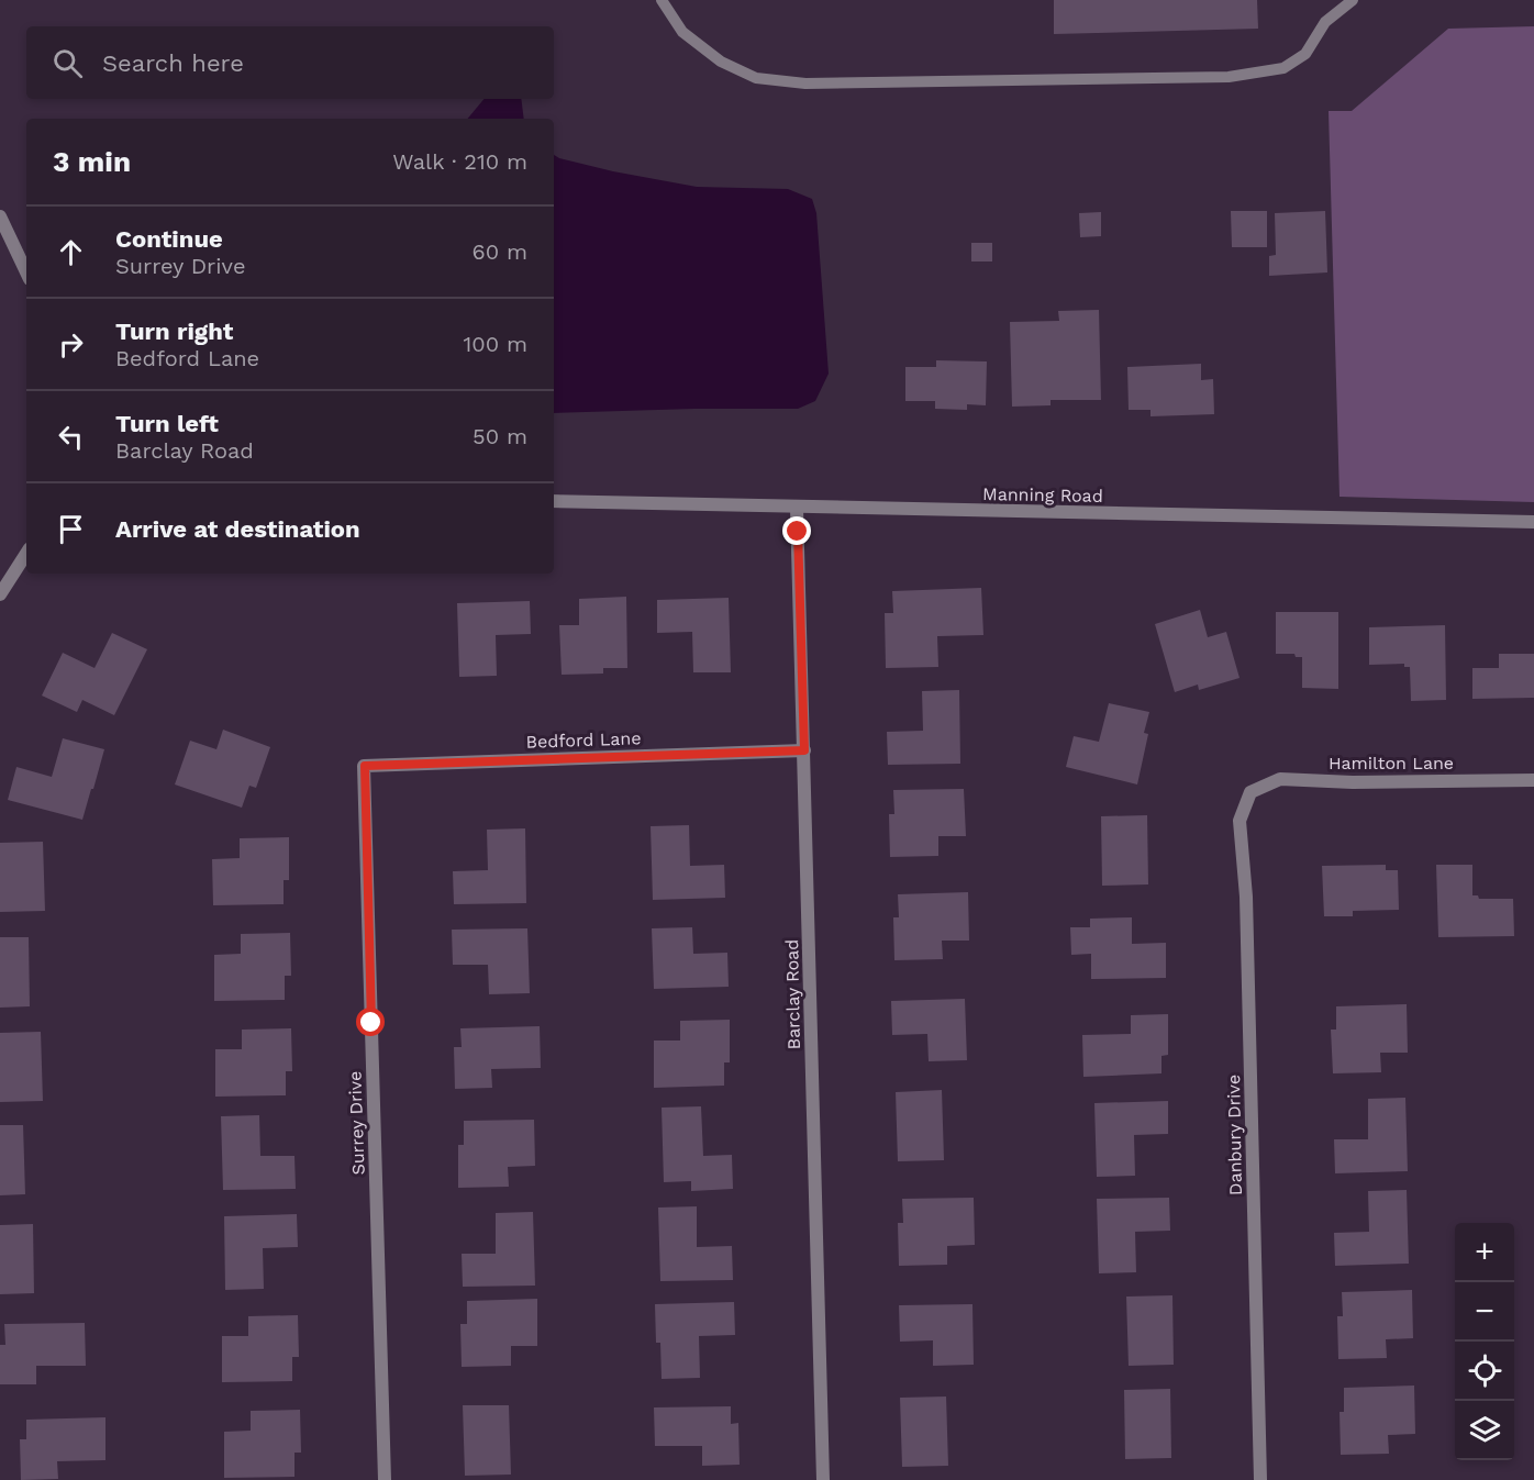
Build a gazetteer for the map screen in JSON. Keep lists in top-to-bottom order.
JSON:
{
  "streets": {
    "street": [
      "Manning Road",
      "Bedford Lane",
      "Hamilton Lane",
      "Barclay Road",
      "Surrey Drive",
      "Danbury Drive"
    ]
  },
  "crossings": [
    ["Manning Road", "Barclay Road"],
    ["Bedford Lane", "Barclay Road"],
    ["Bedford Lane", "Surrey Drive"],
    ["Hamilton Lane", "Danbury Drive"]
  ],
  "page": {
    "search": "Search here",
    "heading": ["3 min", "Walk · 210 m"],
    "list": [
      ["Continue", "Surrey Drive", "60 m"],
      ["Turn right", "Bedford Lane", "100 m"],
      ["Turn left", "Barclay Road", "50 m"],
      "Arrive at destination"
    ],
    "map_buttons": ["+", "−"]
  }
}
